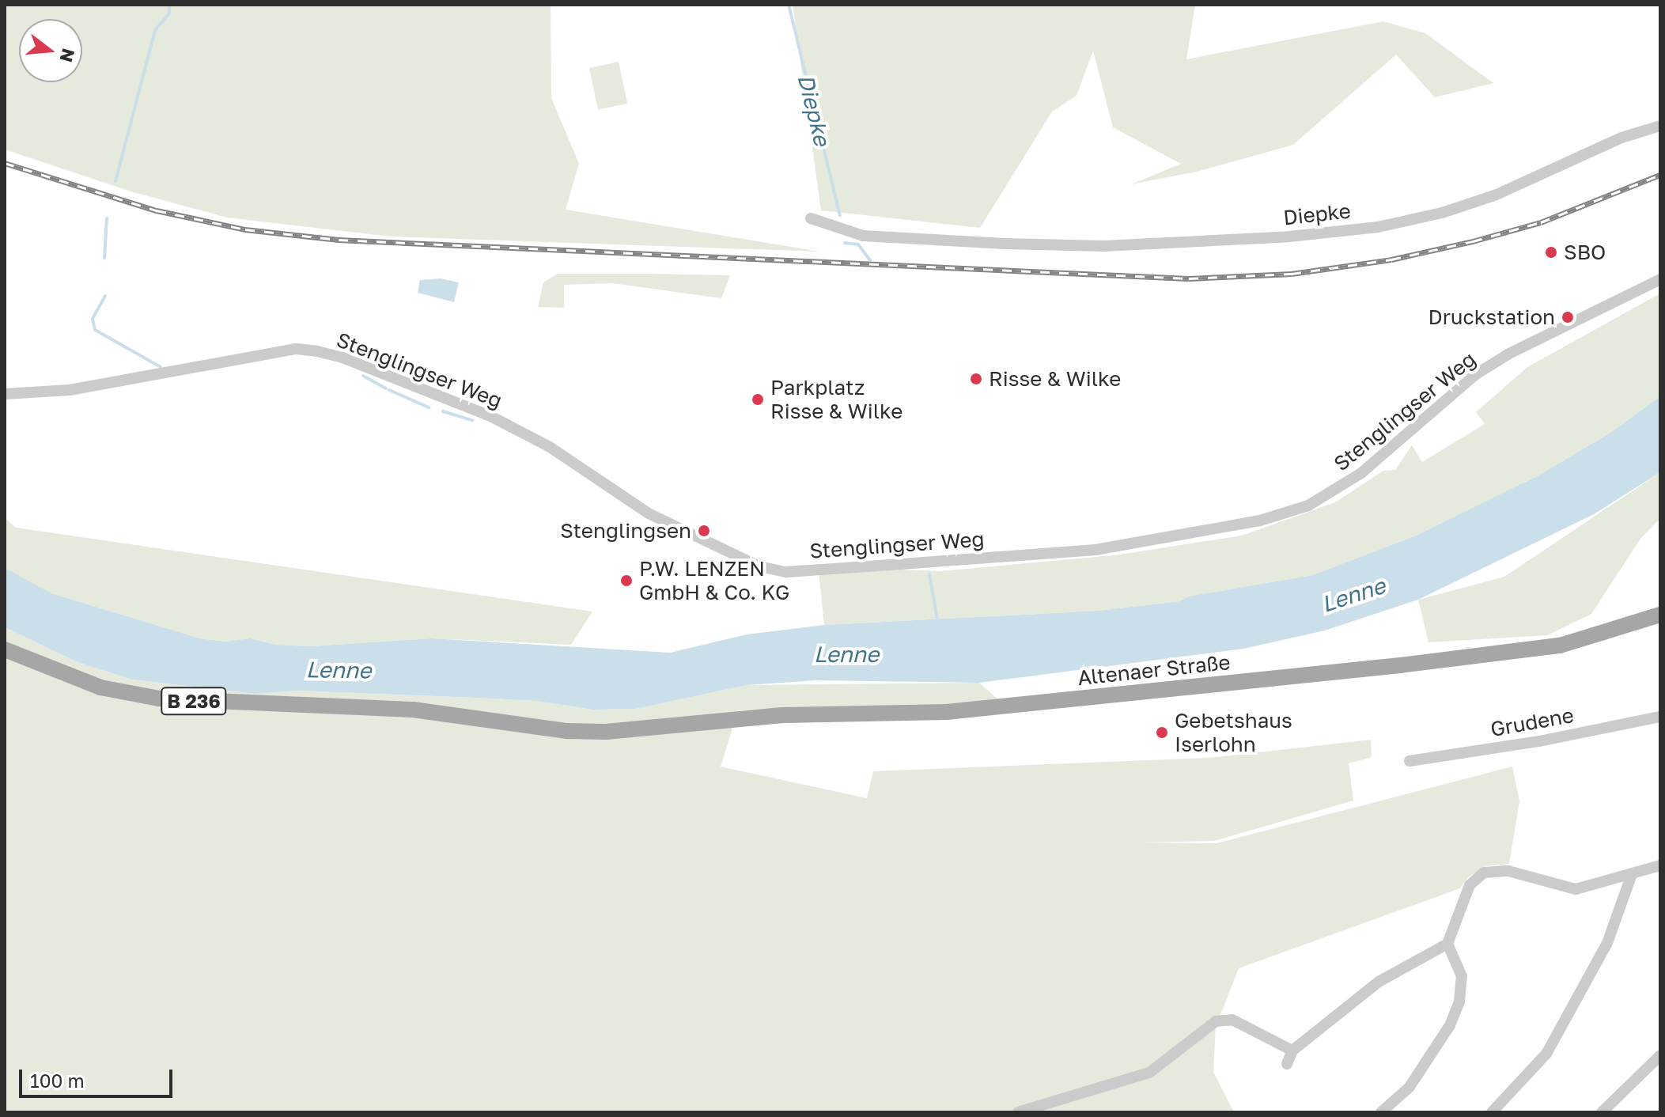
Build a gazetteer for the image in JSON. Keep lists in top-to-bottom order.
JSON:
{
  "streets": {
    "main road": ["Altenaer Straße", "B 236"],
    "street": ["Diepke", "Stenglingser Weg", "Grudene"]
  },
  "water": ["Diepke", "Lenne"],
  "places": [
    "SBO",
    "Druckstation",
    "Risse & Wilke",
    "Parkplatz Risse & Wilke",
    "Stenglingsen",
    "P.W. LENZEN GmbH & Co. KG",
    "Gebetshaus Iserlohn"
  ],
  "scale_bar": "100 m",
  "north": "right"
}
